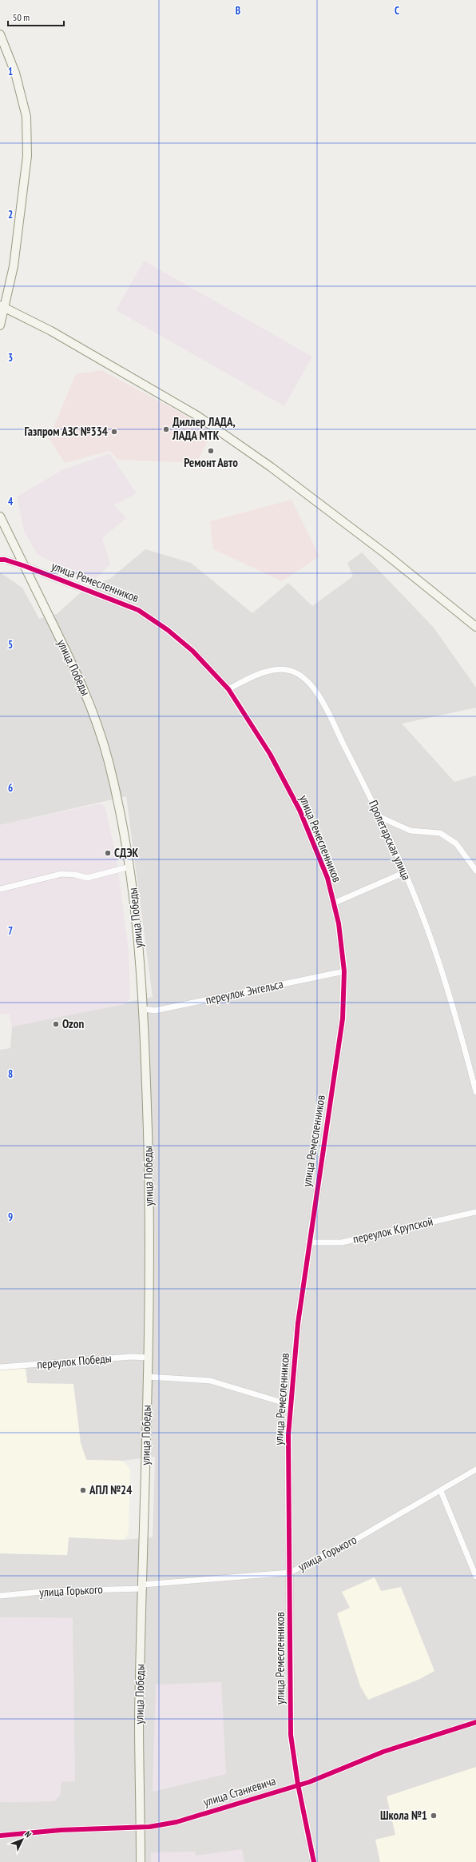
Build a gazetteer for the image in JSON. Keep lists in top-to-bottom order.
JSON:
{
  "streets": {
    "main road": ["улица Победы"],
    "street": [
      "улица Ремесленников",
      "Пролетарская улица",
      "переулок Энгельса",
      "переулок Крупской",
      "переулок Победы",
      "улица Горького",
      "улица Станкевича"
    ]
  },
  "crossings": [
    ["улица Ремесленников", "улица Победы"],
    ["улица Ремесленников", "Пролетарская улица"],
    ["улица Ремесленников", "переулок Энгельса"],
    ["улица Ремесленников", "переулок Крупской"],
    ["улица Ремесленников", "улица Горького"],
    ["улица Ремесленников", "улица Станкевича"],
    ["улица Победы", "переулок Энгельса"],
    ["улица Победы", "переулок Победы"],
    ["улица Победы", "улица Горького"],
    ["улица Победы", "улица Станкевича"]
  ],
  "places": [
    "Диллер ЛАДА, ЛАДА МТК",
    "Газпром АЗС №334",
    "Ремонт Авто",
    "СДЭК",
    "Ozon",
    "АПЛ №24",
    "Школа №1"
  ],
  "scale_bar": "50 m",
  "north": "top right",
  "grid": {
    "columns": ["B", "C"],
    "rows": [
      "1",
      "2",
      "3",
      "4",
      "5",
      "6",
      "7",
      "8",
      "9"
    ]
  }
}
